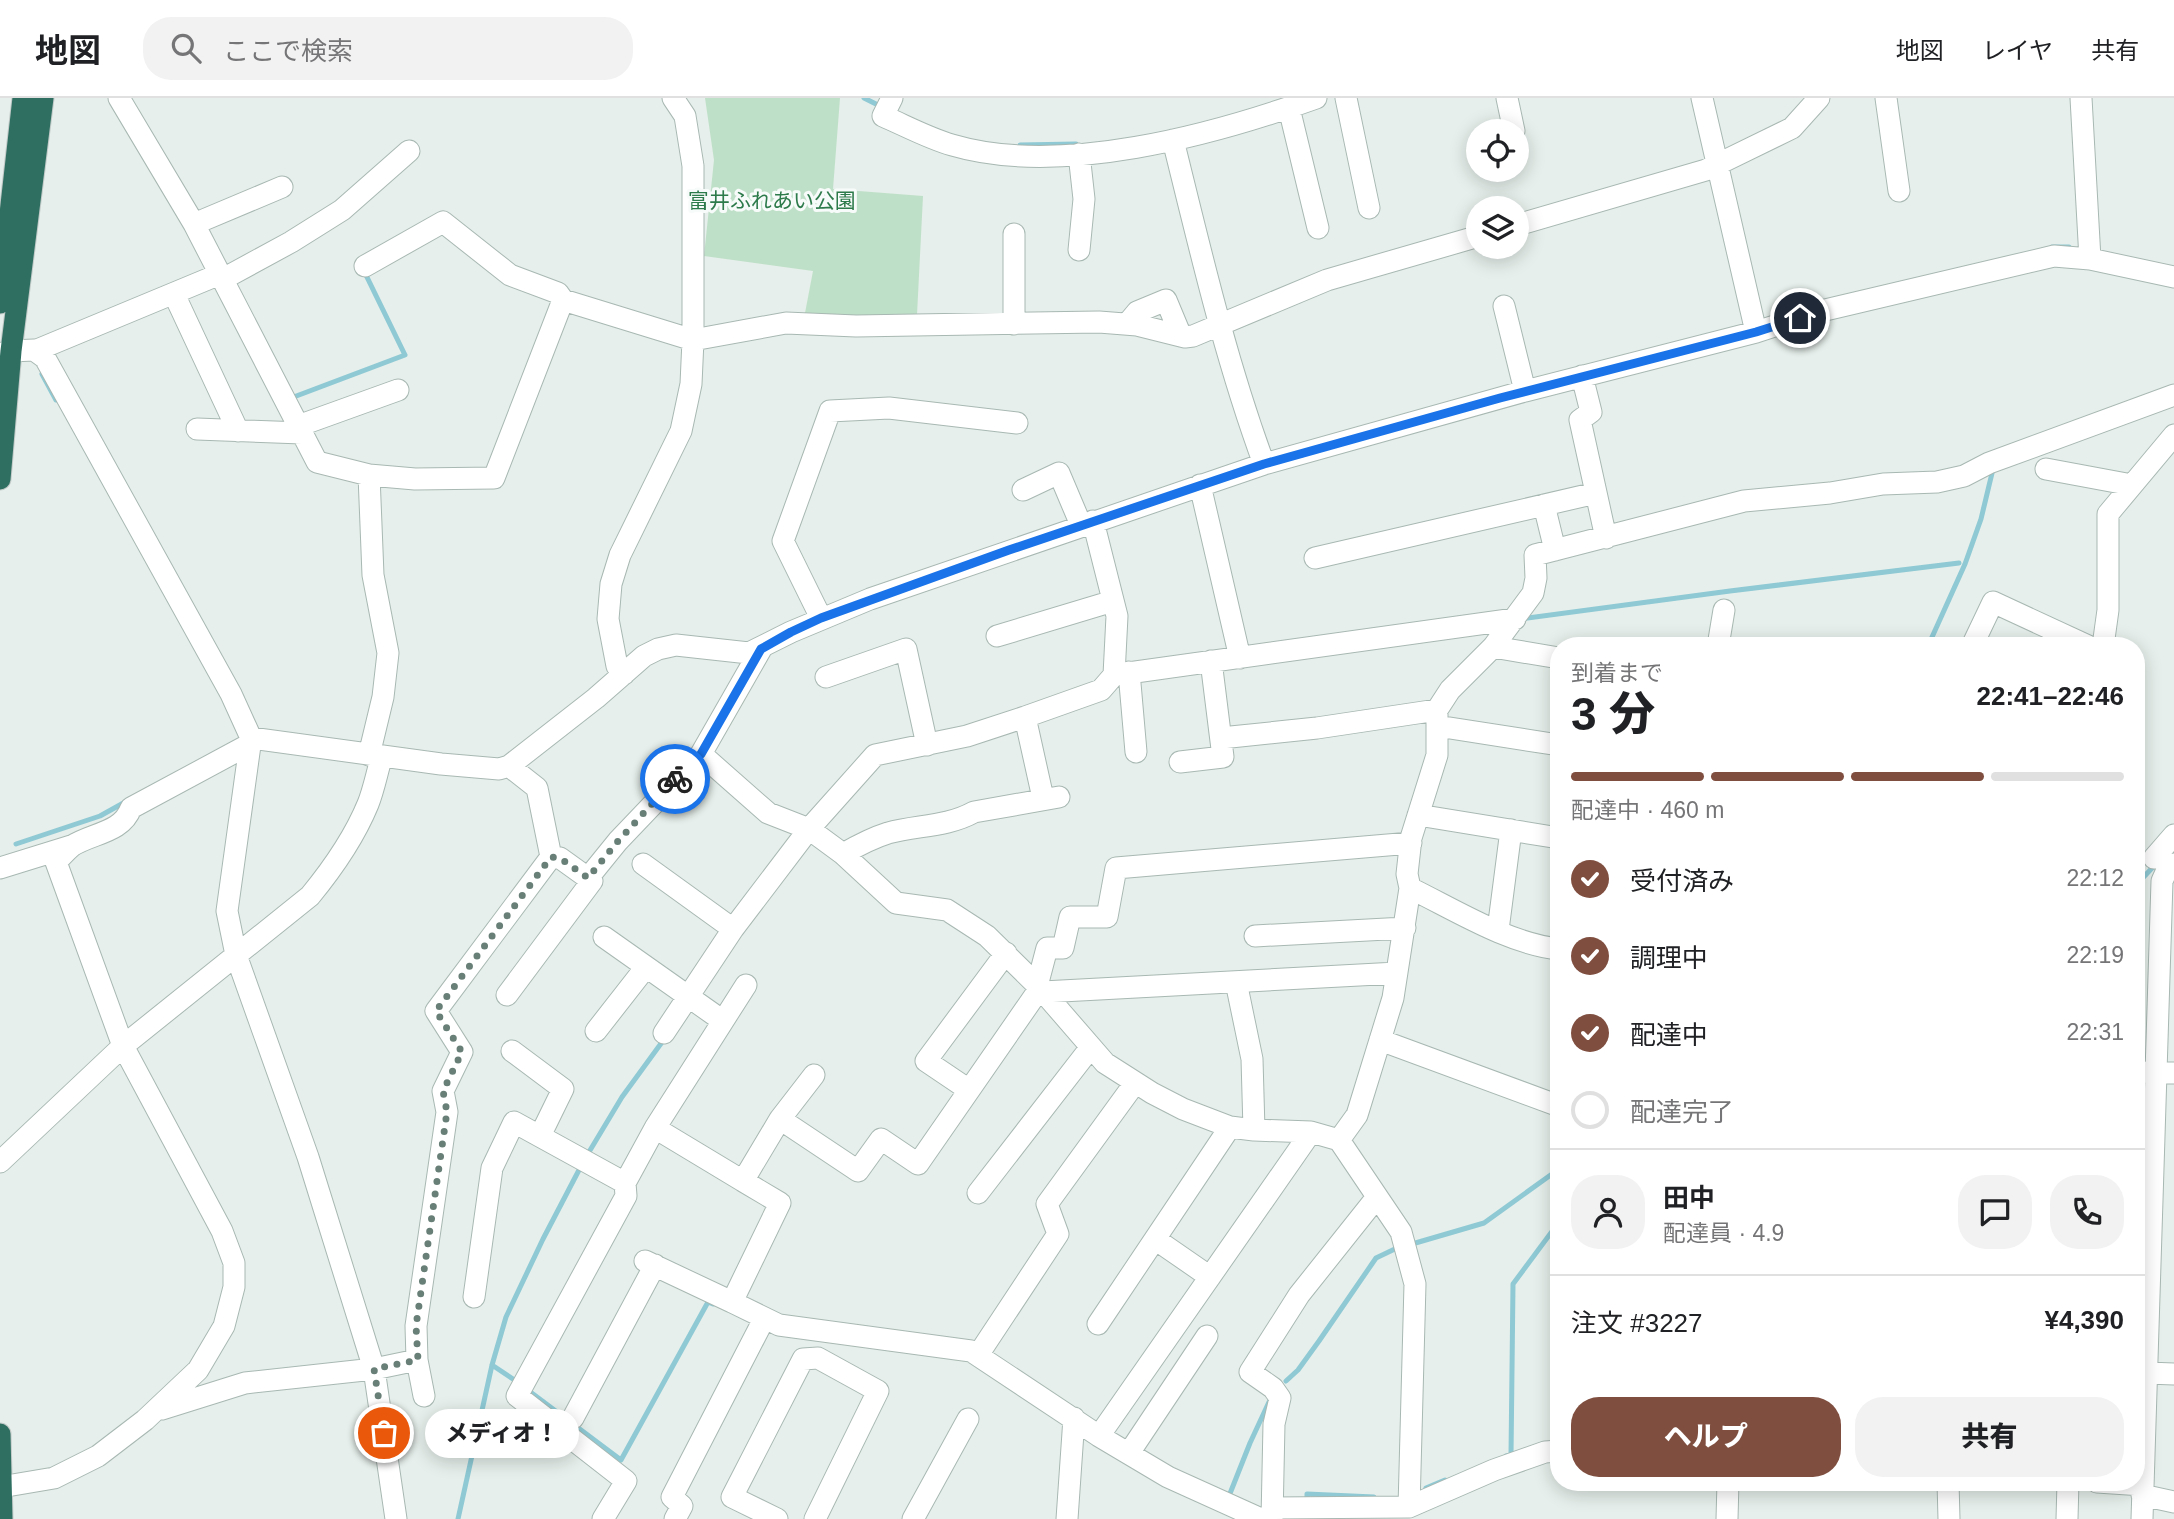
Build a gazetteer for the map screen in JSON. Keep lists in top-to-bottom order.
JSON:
{
  "parks": ["富井ふれあい公園"],
  "places": ["メディオ！"],
  "page": {
    "header": "地図",
    "search": "ここで検索",
    "nav": ["地図", "レイヤ", "共有"],
    "heading": ["3 分", "到着まで", "22:41–22:46"],
    "panel": [
      "田中",
      "配達員 · 4.9",
      "注文 #3227",
      "¥4,390"
    ],
    "bar": "配達中 · 460 m",
    "list": [
      ["受付済み", "22:12"],
      ["調理中", "22:19"],
      ["配達中", "22:31"],
      "配達完了"
    ],
    "buttons": ["ヘルプ", "共有"],
    "bubble": "メディオ！"
  }
}
